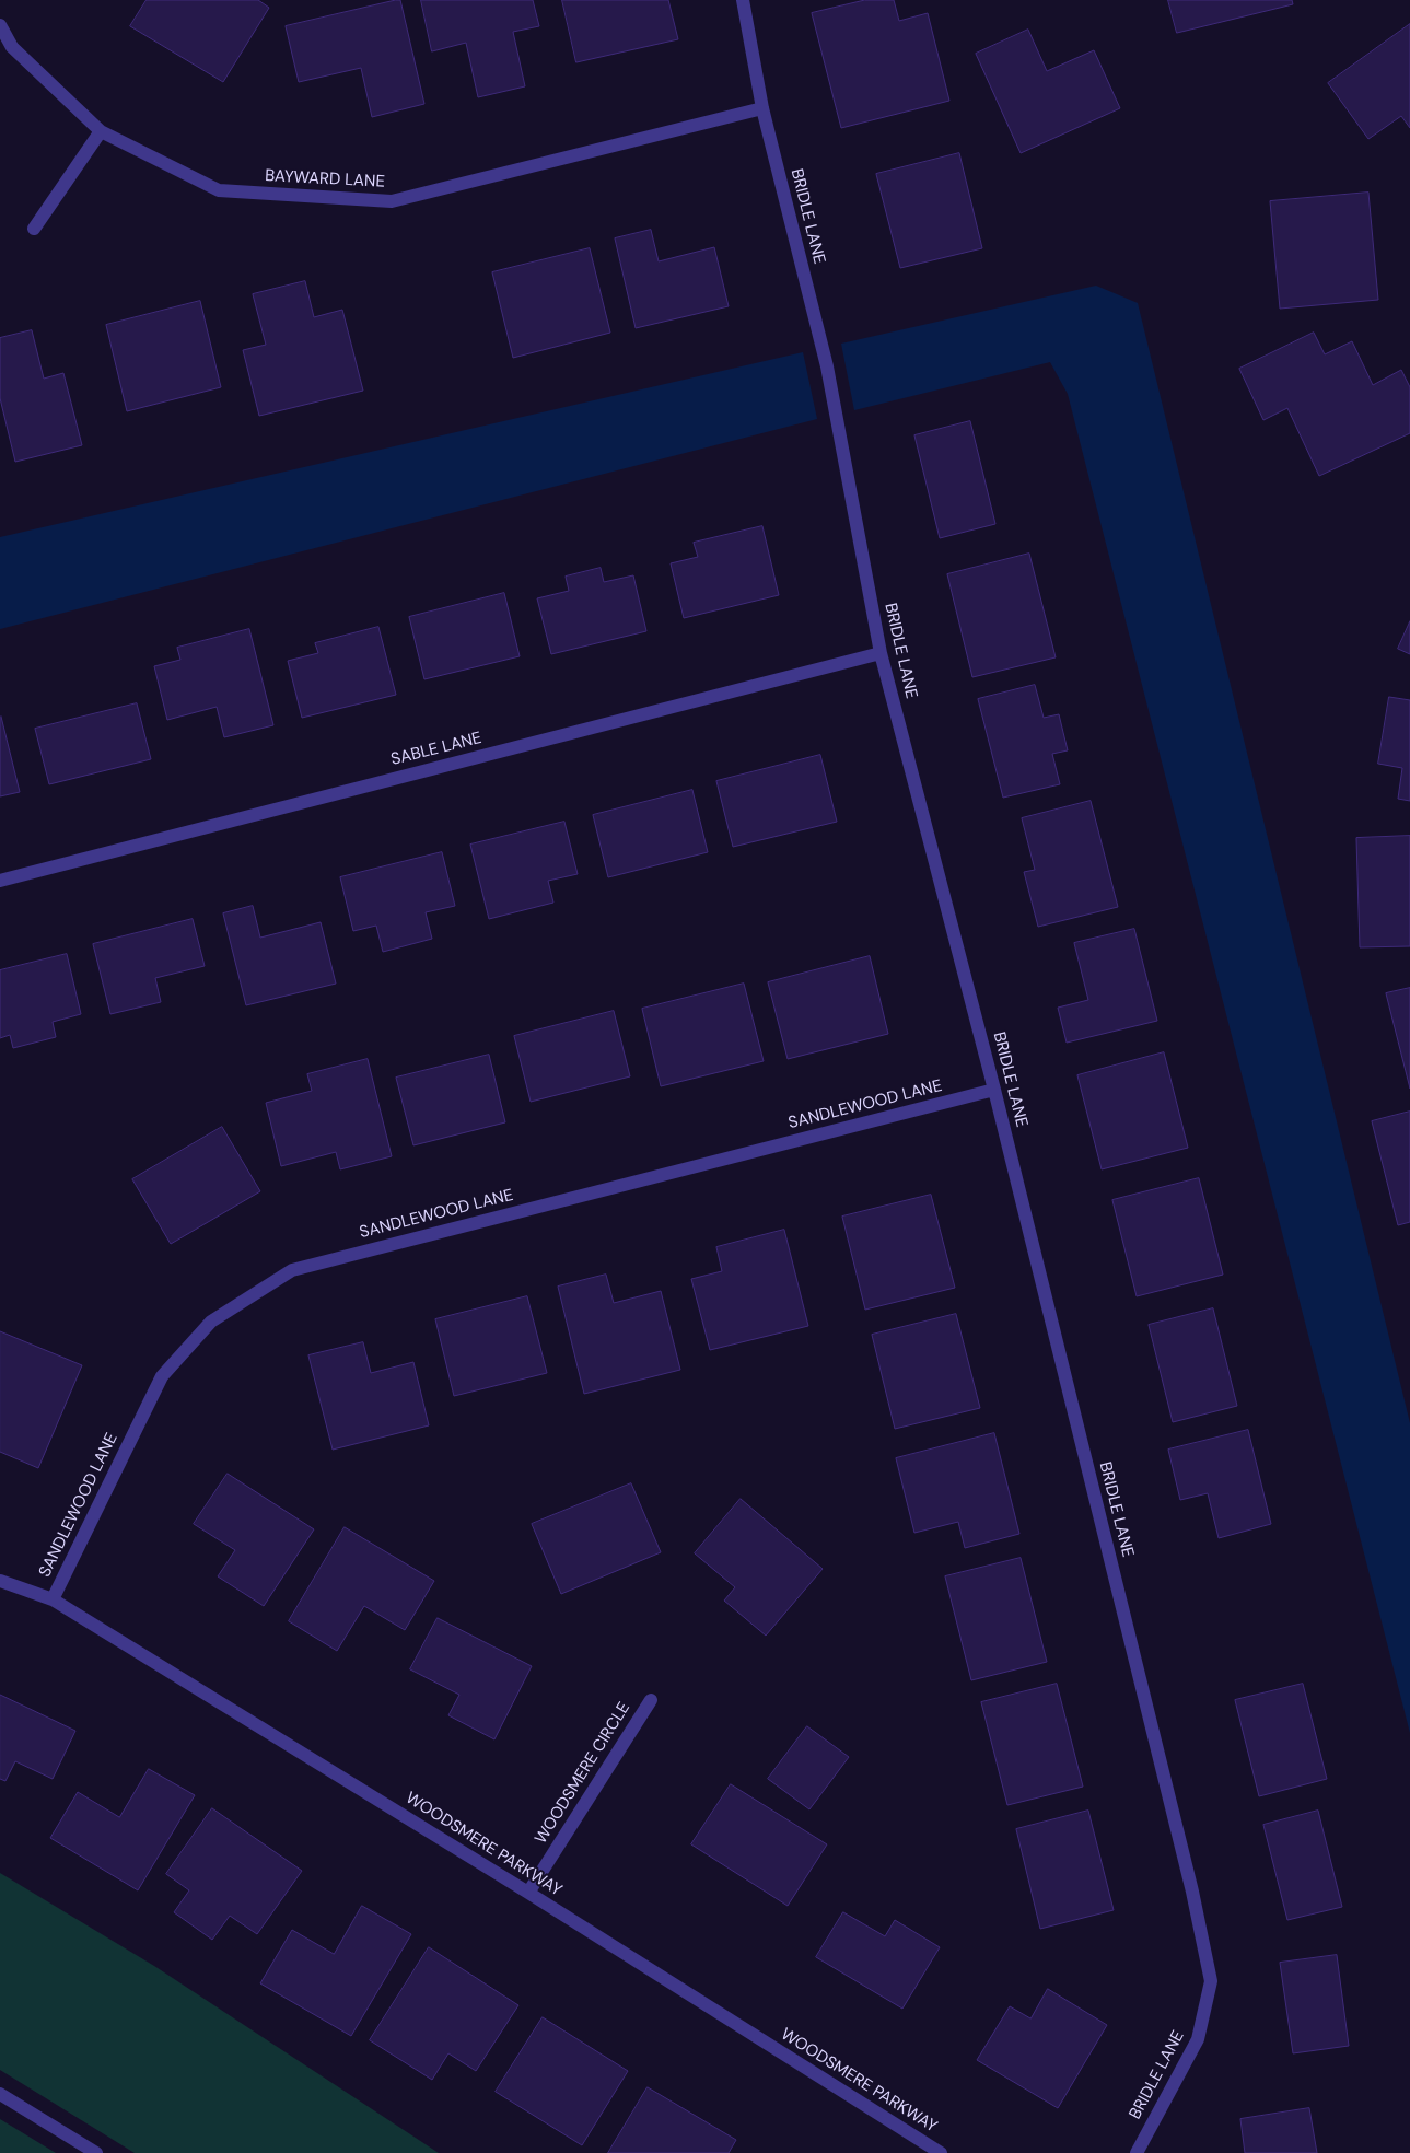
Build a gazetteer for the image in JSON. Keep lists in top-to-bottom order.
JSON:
{
  "streets": {
    "street": [
      "BAYWARD LANE",
      "BRIDLE LANE",
      "SABLE LANE",
      "SANDLEWOOD LANE",
      "WOODSMERE CIRCLE",
      "WOODSMERE PARKWAY"
    ]
  },
  "crossings": [
    ["BAYWARD LANE", "BRIDLE LANE"],
    ["BRIDLE LANE", "SABLE LANE"],
    ["BRIDLE LANE", "SANDLEWOOD LANE"],
    ["SANDLEWOOD LANE", "WOODSMERE PARKWAY"],
    ["WOODSMERE CIRCLE", "WOODSMERE PARKWAY"]
  ]
}
